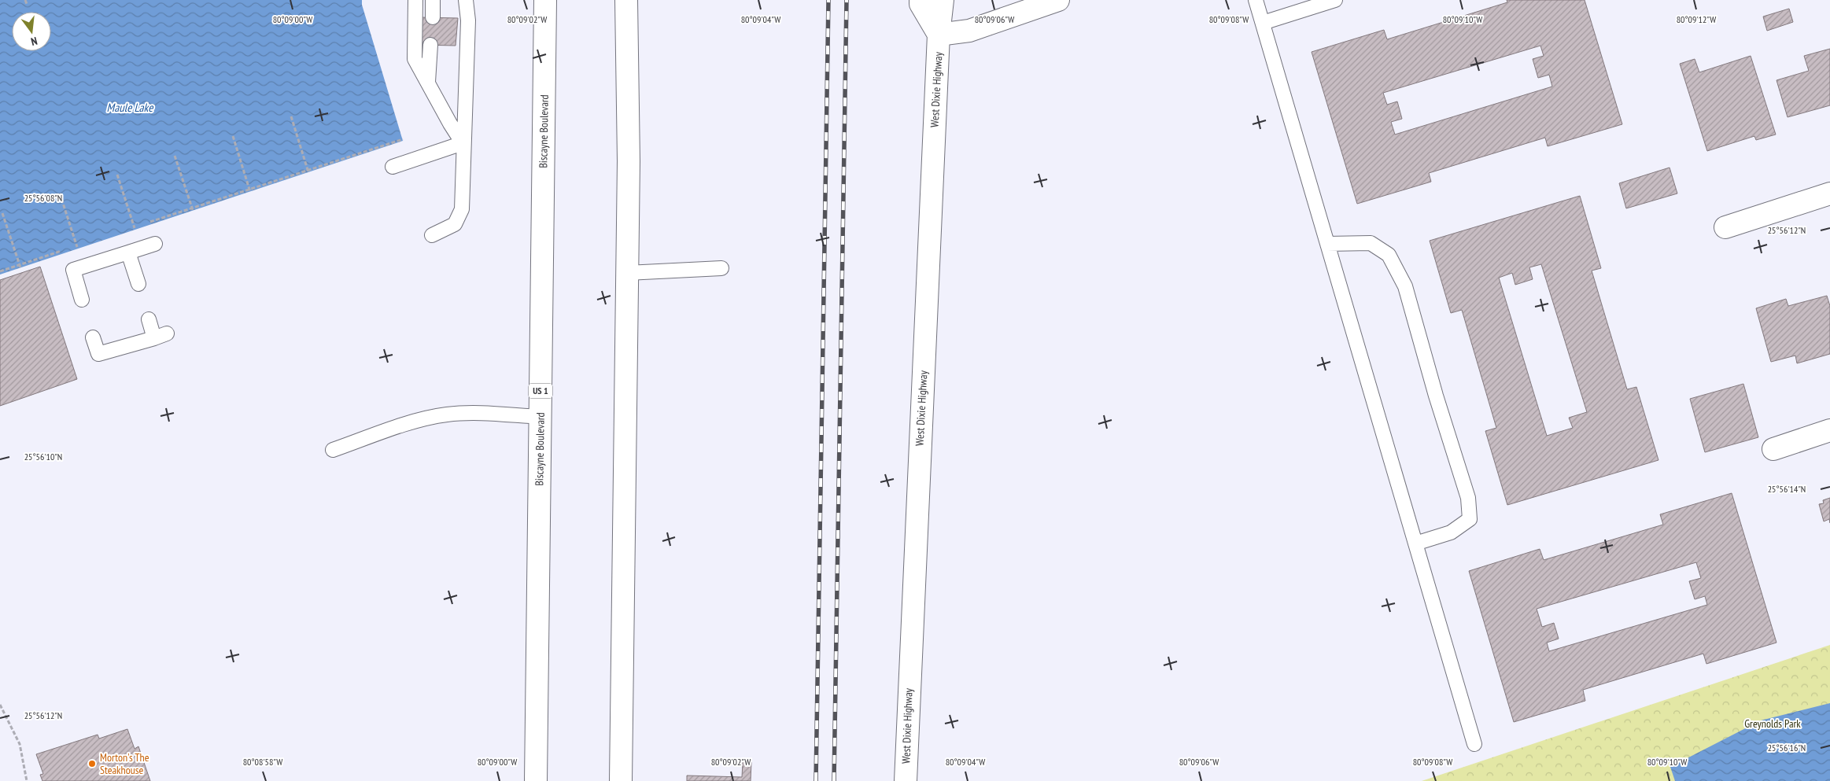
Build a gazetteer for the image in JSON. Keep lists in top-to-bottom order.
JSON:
{
  "streets": {
    "main road": ["West Dixie Highway", "Biscayne Boulevard", "US 1"]
  },
  "water": ["Maule Lake"],
  "parks": ["Greynolds Park"],
  "places": ["Morton's The Steakhouse"],
  "north": "bottom",
  "coordinates": [
    "80°09'00\"W",
    "80°09'02\"W",
    "80°09'04\"W",
    "80°09'06\"W",
    "80°09'08\"W",
    "80°09'10\"W",
    "80°09'12\"W",
    "25°56'08\"N",
    "25°56'12\"N",
    "25°56'10\"N",
    "25°56'14\"N",
    "25°56'16\"N",
    "80°08'58\"W"
  ]
}
